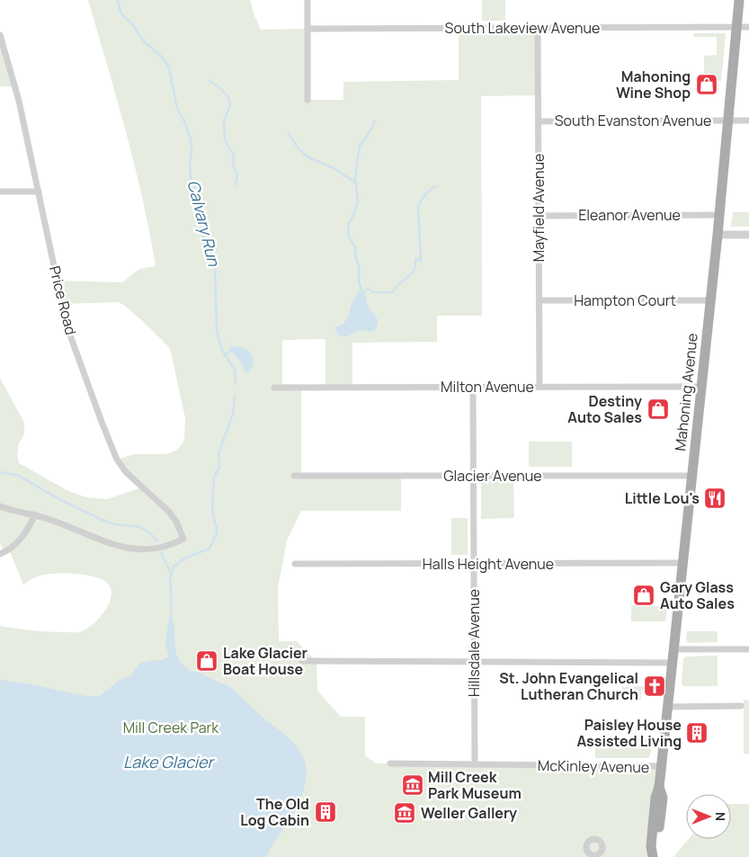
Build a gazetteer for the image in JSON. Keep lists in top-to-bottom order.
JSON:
{
  "streets": {
    "main road": ["Mahoning Avenue"],
    "street": [
      "South Lakeview Avenue",
      "South Evanston Avenue",
      "Mayfield Avenue",
      "Eleanor Avenue",
      "Price Road",
      "Hampton Court",
      "Milton Avenue",
      "Glacier Avenue",
      "Halls Height Avenue",
      "Hillsdale Avenue",
      "McKinley Avenue"
    ]
  },
  "crossings": [
    ["South Lakeview Avenue", "Mayfield Avenue"],
    ["South Lakeview Avenue", "Mahoning Avenue"],
    ["South Evanston Avenue", "Mayfield Avenue"],
    ["South Evanston Avenue", "Mahoning Avenue"],
    ["Mayfield Avenue", "Eleanor Avenue"],
    ["Mayfield Avenue", "Hampton Court"],
    ["Mayfield Avenue", "Milton Avenue"],
    ["Eleanor Avenue", "Mahoning Avenue"],
    ["Hampton Court", "Mahoning Avenue"],
    ["Milton Avenue", "Mahoning Avenue"],
    ["Milton Avenue", "Hillsdale Avenue"],
    ["Mahoning Avenue", "Glacier Avenue"],
    ["Mahoning Avenue", "Halls Height Avenue"],
    ["Mahoning Avenue", "McKinley Avenue"],
    ["Glacier Avenue", "Hillsdale Avenue"],
    ["Halls Height Avenue", "Hillsdale Avenue"],
    ["Hillsdale Avenue", "McKinley Avenue"]
  ],
  "water": ["Calvary Run", "Lake Glacier"],
  "parks": ["Mill Creek Park"],
  "places": {
    "shop": [
      "Mahoning Wine Shop",
      "Destiny Auto Sales",
      "Gary Glass Auto Sales",
      "Lake Glacier Boat House"
    ],
    "restaurant": ["Little Lou's"],
    "church": ["St. John Evangelical Lutheran Church"],
    "building": ["Paisley House Assisted Living", "The Old Log Cabin"],
    "museum": ["Mill Creek Park Museum", "Weller Gallery"]
  },
  "north": "right"
}
